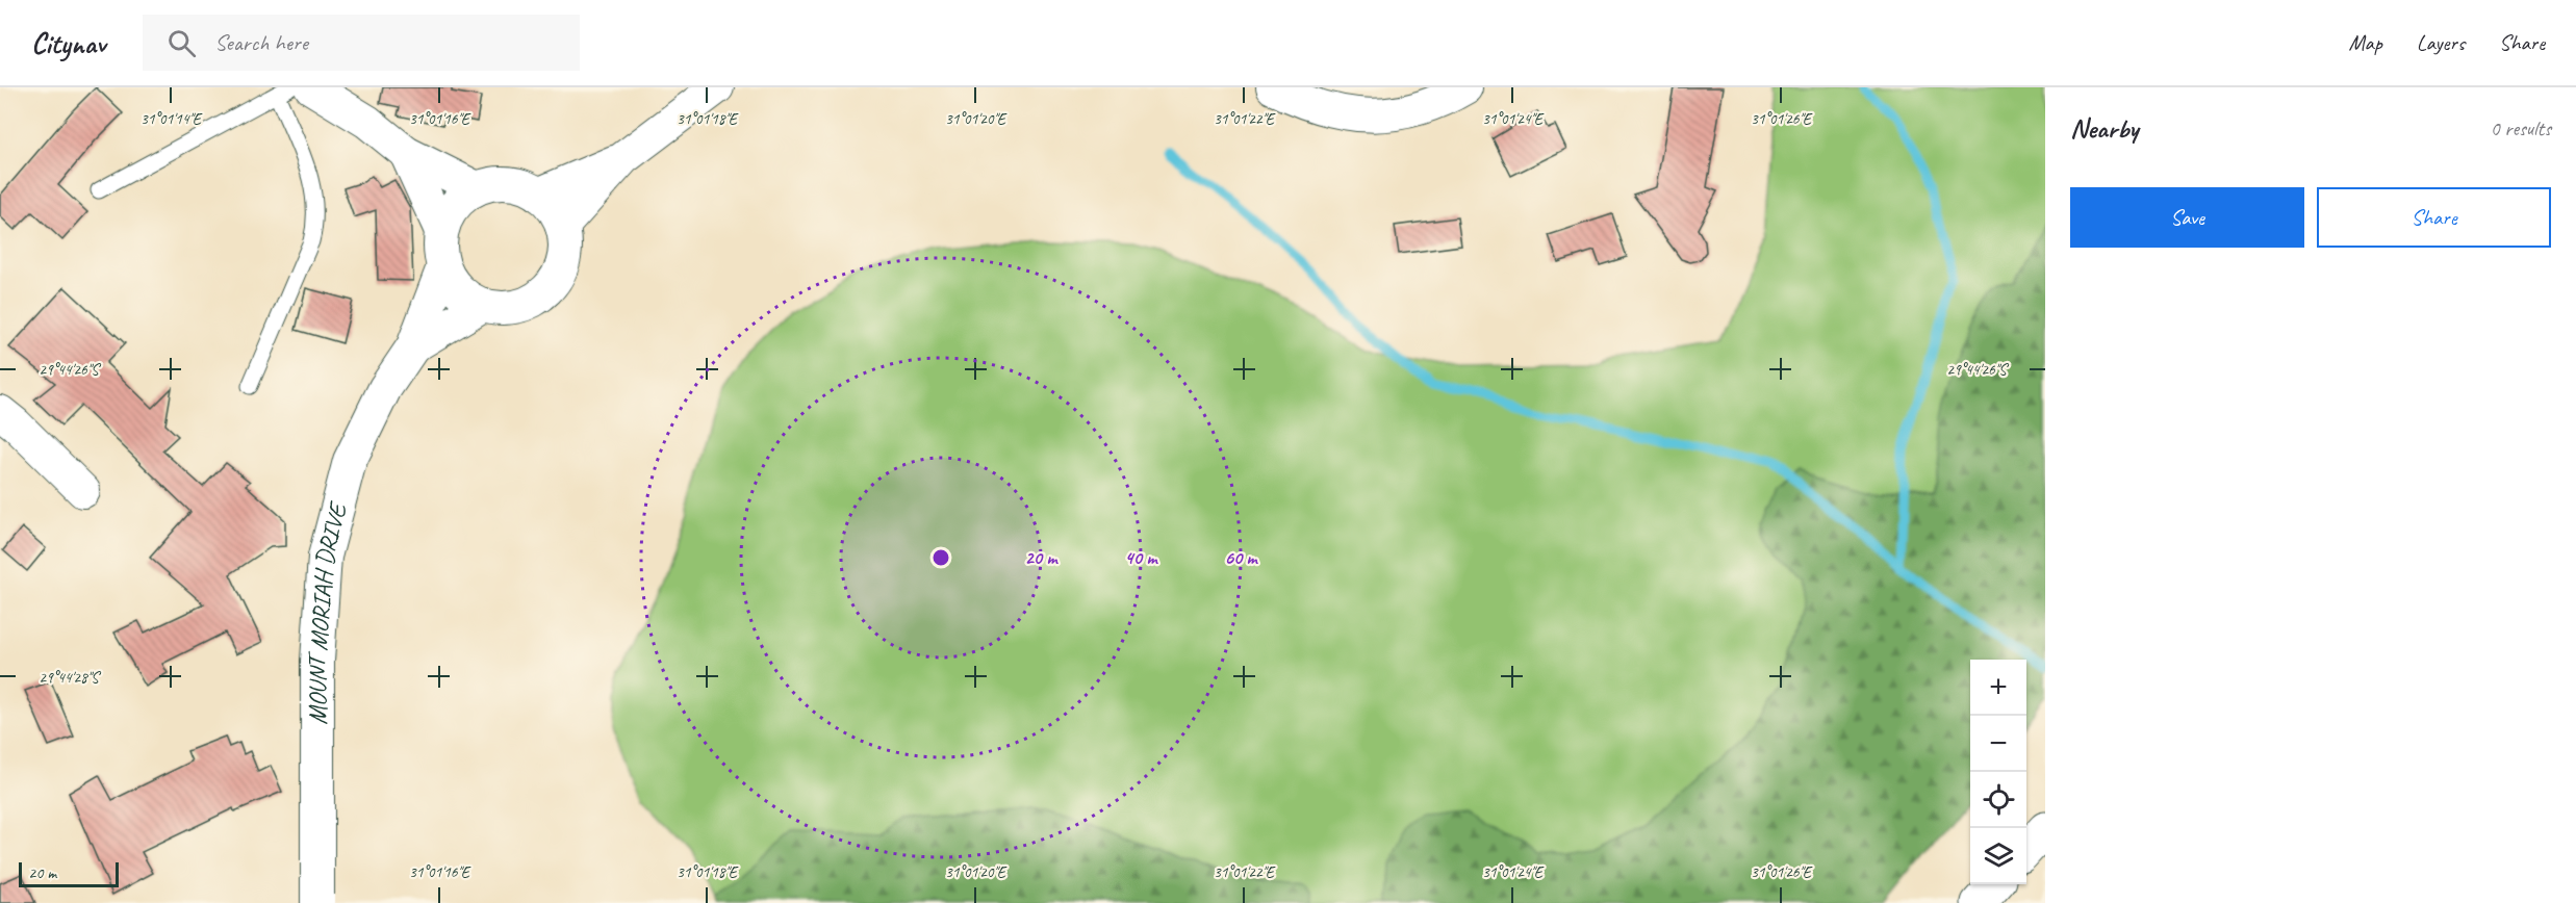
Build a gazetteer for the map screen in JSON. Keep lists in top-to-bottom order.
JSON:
{
  "streets": {
    "street": ["MOUNT MORIAH DRIVE"]
  },
  "scale_bar": "20 m",
  "page": {
    "header": "Citynav",
    "search": "Search here",
    "nav": ["Map", "Layers", "Share"],
    "heading": ["Nearby", "0 results"],
    "buttons": ["Save", "Share"],
    "map_buttons": ["+", "−"],
    "scale": "20 m"
  },
  "coordinates": [
    "31°01'14\"E",
    "31°01'16\"E",
    "31°01'18\"E",
    "31°01'20\"E",
    "31°01'22\"E",
    "31°01'24\"E",
    "31°01'26\"E",
    "29°44'26\"S",
    "29°44'28\"S"
  ],
  "rings": ["20 m", "40 m", "60 m"]
}
